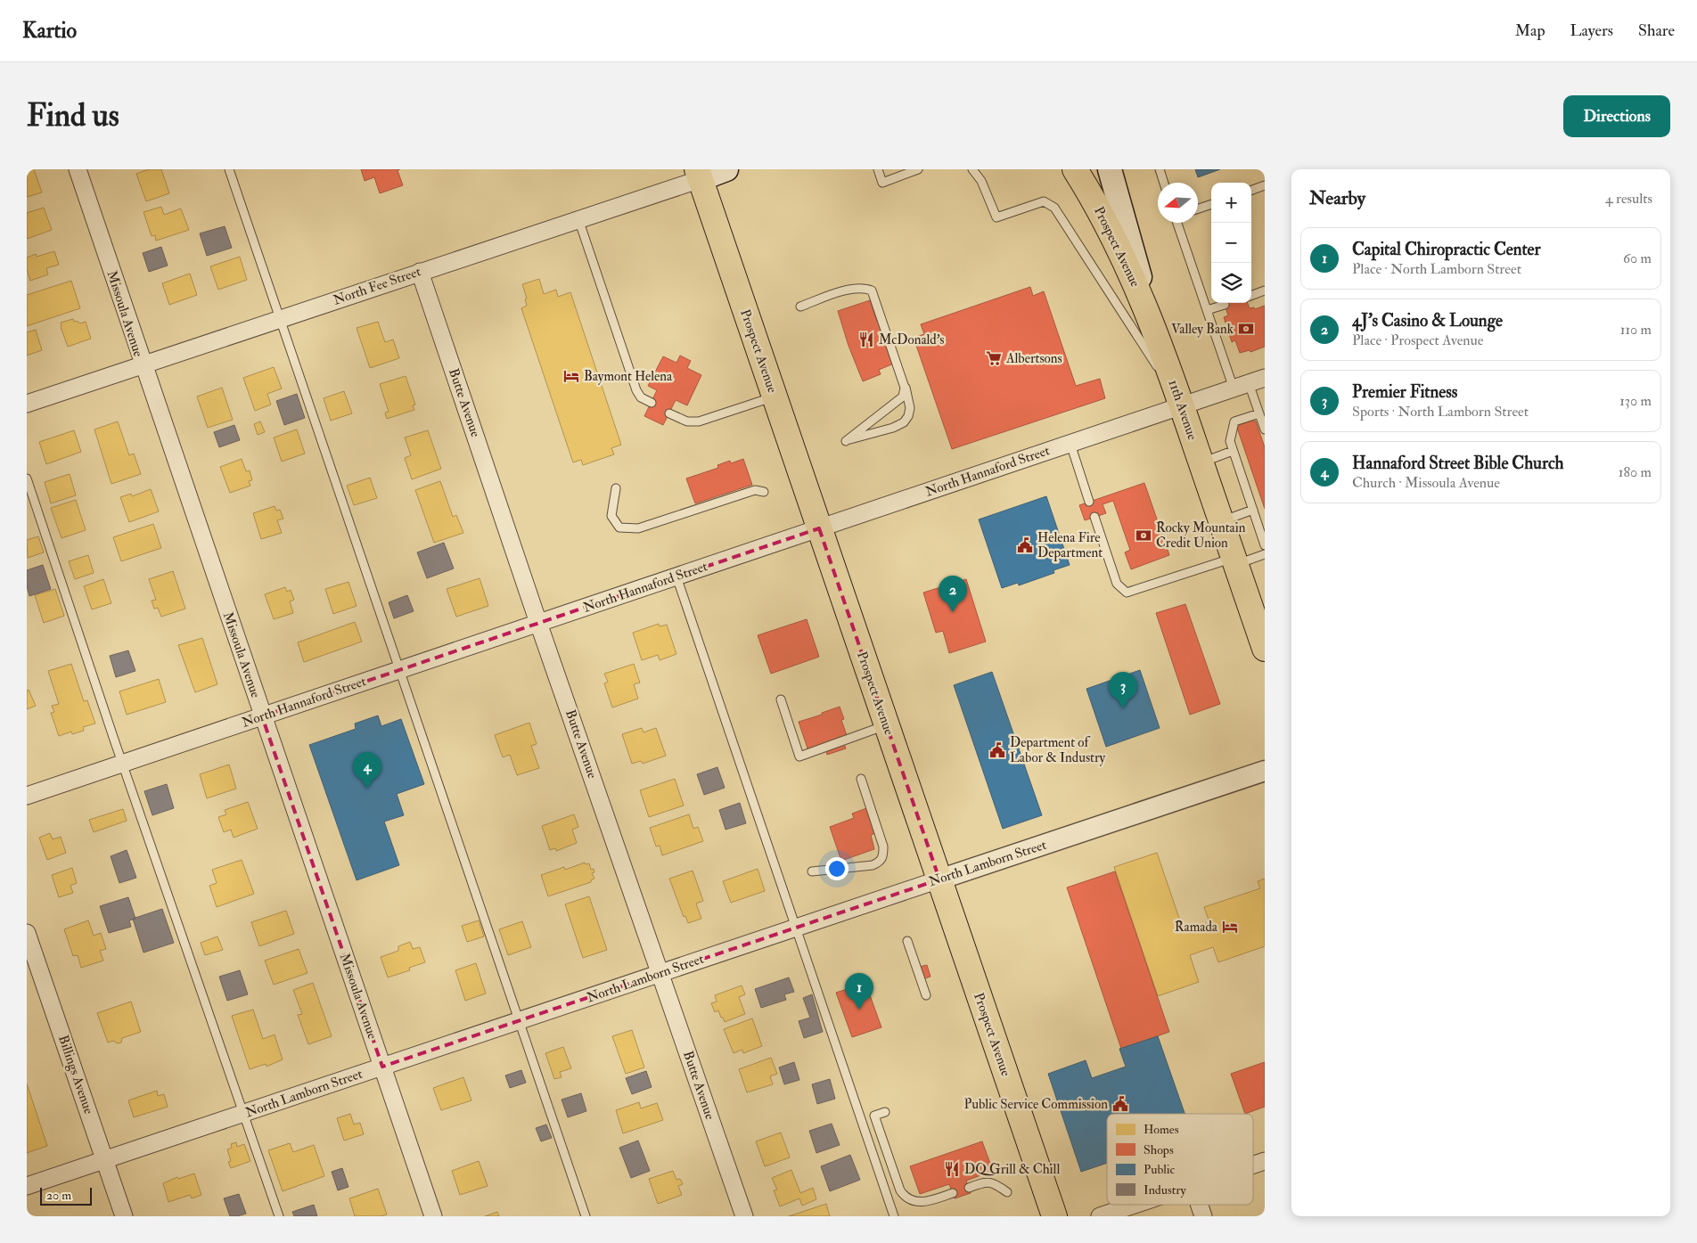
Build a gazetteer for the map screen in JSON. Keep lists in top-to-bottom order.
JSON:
{
  "streets": {
    "highway": ["Prospect Avenue", "11th Avenue"],
    "main road": ["North Fee Street"],
    "street": [
      "Missoula Avenue",
      "Butte Avenue",
      "North Hannaford Street",
      "North Lamborn Street",
      "Billings Avenue"
    ]
  },
  "crossings": [
    ["Prospect Avenue", "North Fee Street"],
    ["Prospect Avenue", "11th Avenue"],
    ["Prospect Avenue", "North Hannaford Street"],
    ["Prospect Avenue", "North Lamborn Street"],
    ["North Fee Street", "Missoula Avenue"],
    ["North Fee Street", "Butte Avenue"],
    ["Missoula Avenue", "North Hannaford Street"],
    ["Missoula Avenue", "North Lamborn Street"],
    ["Butte Avenue", "North Hannaford Street"],
    ["Butte Avenue", "North Lamborn Street"],
    ["11th Avenue", "North Hannaford Street"],
    ["North Lamborn Street", "Billings Avenue"]
  ],
  "places": {
    "bank": ["Valley Bank", "Rocky Mountain Credit Union"],
    "restaurant": ["McDonald's", "DQ Grill & Chill"],
    "supermarket": ["Albertsons"],
    "hotel": ["Baymont Helena", "Ramada"],
    "public building": ["Helena Fire Department", "Department of Labor & Industry", "Public Service Commission"]
  },
  "legend": [
    "Homes",
    "Shops",
    "Public",
    "Industry"
  ],
  "scale_bar": "20 m",
  "north": "left",
  "page": {
    "header": "Kartio",
    "nav": ["Map", "Layers", "Share"],
    "buttons": "Directions",
    "title": "Find us",
    "heading": ["Nearby", "4 results"],
    "map_buttons": ["+", "−"],
    "list": [
      {
        "mark": "1",
        "name": "Capital Chiropractic Center",
        "note": "Place · North Lamborn Street",
        "value": "60 m"
      },
      {
        "mark": "2",
        "name": "4J's Casino & Lounge",
        "note": "Place · Prospect Avenue",
        "value": "110 m"
      },
      {
        "mark": "3",
        "name": "Premier Fitness",
        "note": "Sports · North Lamborn Street",
        "value": "130 m"
      },
      {
        "mark": "4",
        "name": "Hannaford Street Bible Church",
        "note": "Church · Missoula Avenue",
        "value": "180 m"
      }
    ],
    "pins": [
      "2",
      "3",
      "4",
      "1"
    ],
    "scale": "20 m"
  }
}
